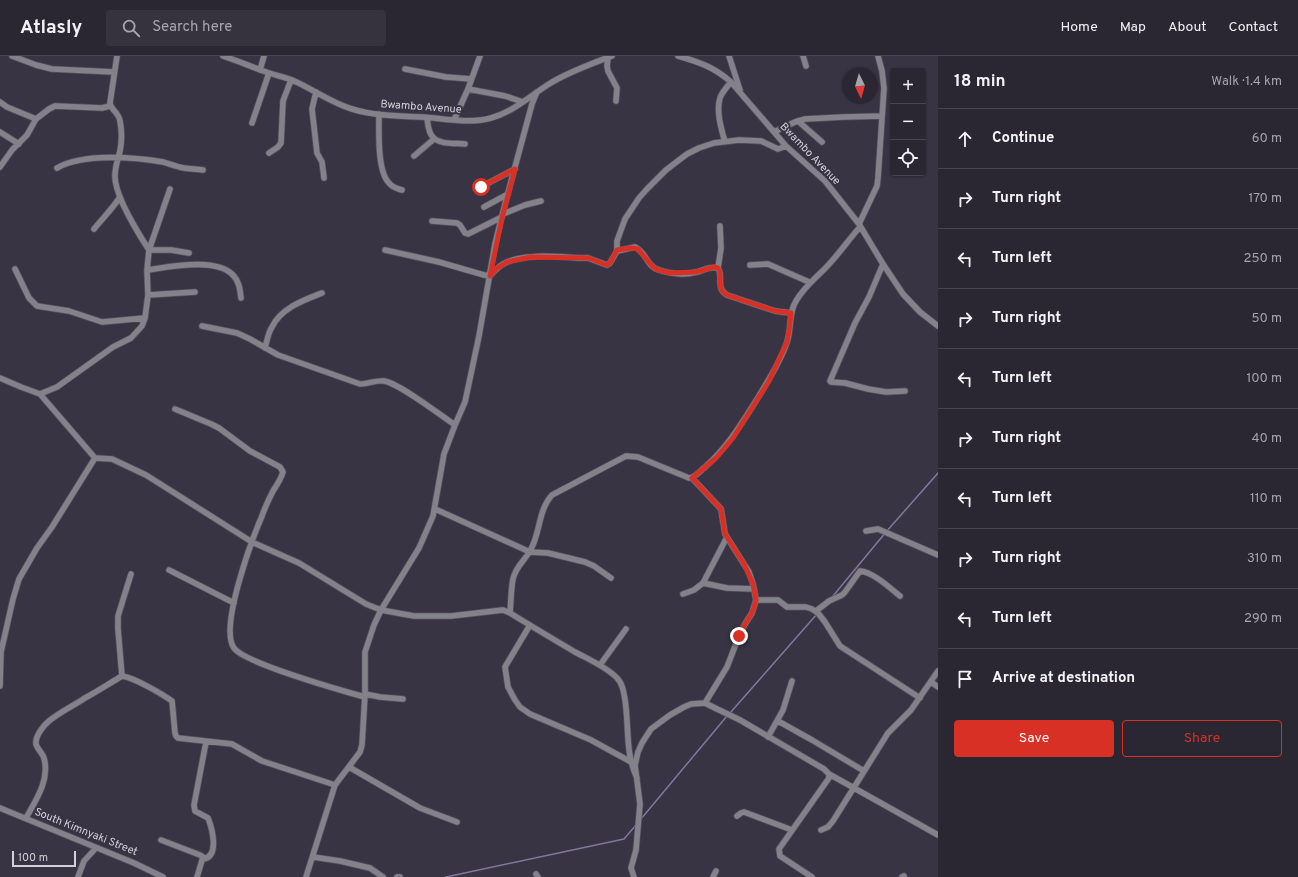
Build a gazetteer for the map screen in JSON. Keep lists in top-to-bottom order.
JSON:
{
  "streets": {
    "street": ["Bwambo Avenue", "South Kimnyaki Street"]
  },
  "scale_bar": "100 m",
  "north": "bottom",
  "page": {
    "header": "Atlasly",
    "search": "Search here",
    "nav": [
      "Home",
      "Map",
      "About",
      "Contact"
    ],
    "heading": ["18 min", "Walk · 1.4 km"],
    "map_buttons": ["+", "−"],
    "list": [
      ["Continue", "60 m"],
      ["Turn right", "170 m"],
      ["Turn left", "250 m"],
      ["Turn right", "50 m"],
      ["Turn left", "100 m"],
      ["Turn right", "40 m"],
      ["Turn left", "110 m"],
      ["Turn right", "310 m"],
      ["Turn left", "290 m"],
      "Arrive at destination"
    ],
    "buttons": ["Save", "Share"],
    "scale": "100 m"
  }
}
